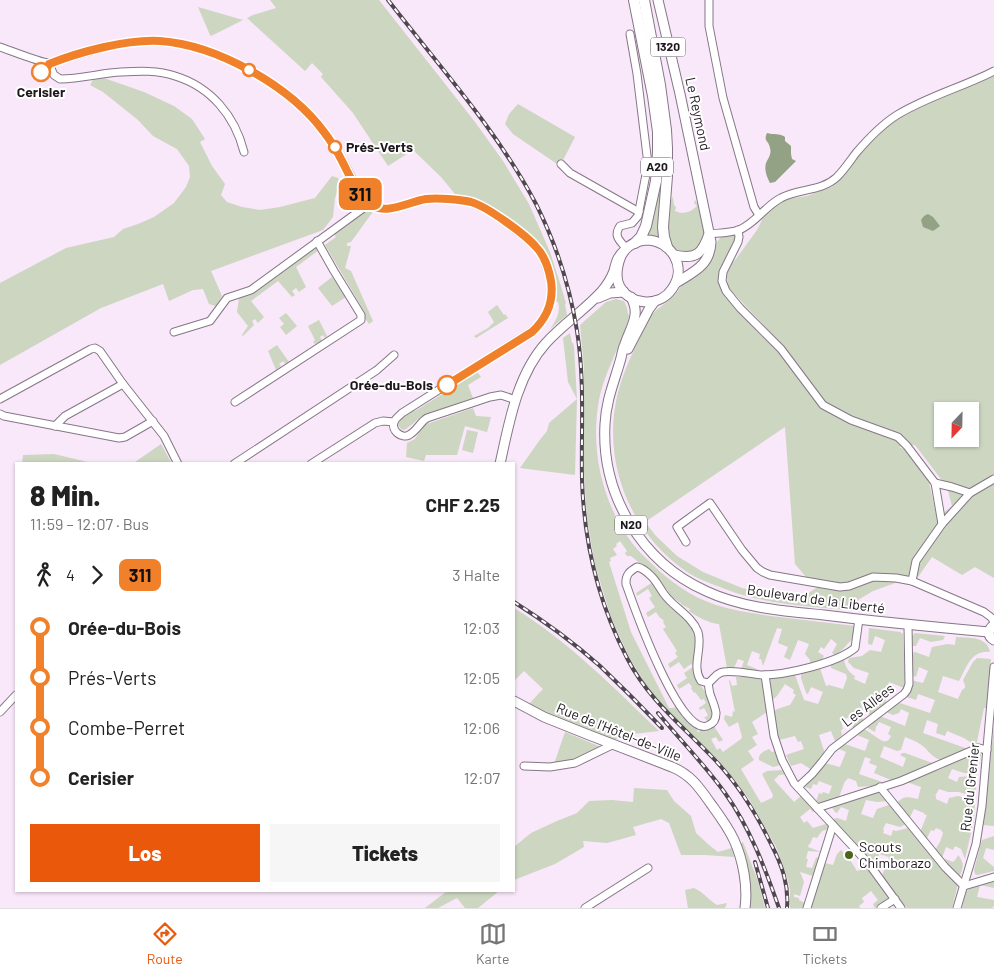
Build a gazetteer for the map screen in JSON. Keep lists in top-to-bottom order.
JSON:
{
  "streets": {
    "highway": ["A20"],
    "main road": [
      "1320",
      "Le Reymond",
      "N20",
      "Boulevard de la Liberté",
      "Rue de l'Hôtel-de-Ville"
    ],
    "street": ["Les Allées", "Rue du Grenier"]
  },
  "crossings": [
    ["1320", "Le Reymond"],
    ["1320", "A20"],
    ["1320", "N20"],
    ["1320", "Boulevard de la Liberté"],
    ["A20", "N20"],
    ["A20", "Boulevard de la Liberté"],
    ["N20", "Boulevard de la Liberté"],
    ["Boulevard de la Liberté", "Les Allées"]
  ],
  "places": [
    "Cerisier",
    "Prés-Verts",
    "Orée-du-Bois",
    "Scouts Chimborazo"
  ],
  "lines": ["bus line 311"],
  "north": "bottom",
  "page": {
    "on_map": "311",
    "heading": ["8 Min.", "11:59 – 12:07 · Bus", "CHF 2.25"],
    "legs": ["4", "311", "3 Halte"],
    "list": [
      {
        "name": "Orée-du-Bois",
        "value": "12:03"
      },
      {
        "name": "Prés-Verts",
        "value": "12:05"
      },
      {
        "name": "Combe-Perret",
        "value": "12:06"
      },
      {
        "name": "Cerisier",
        "value": "12:07"
      }
    ],
    "buttons": ["Los", "Tickets"],
    "tabs": ["Route", "Karte", "Tickets"]
  }
}
